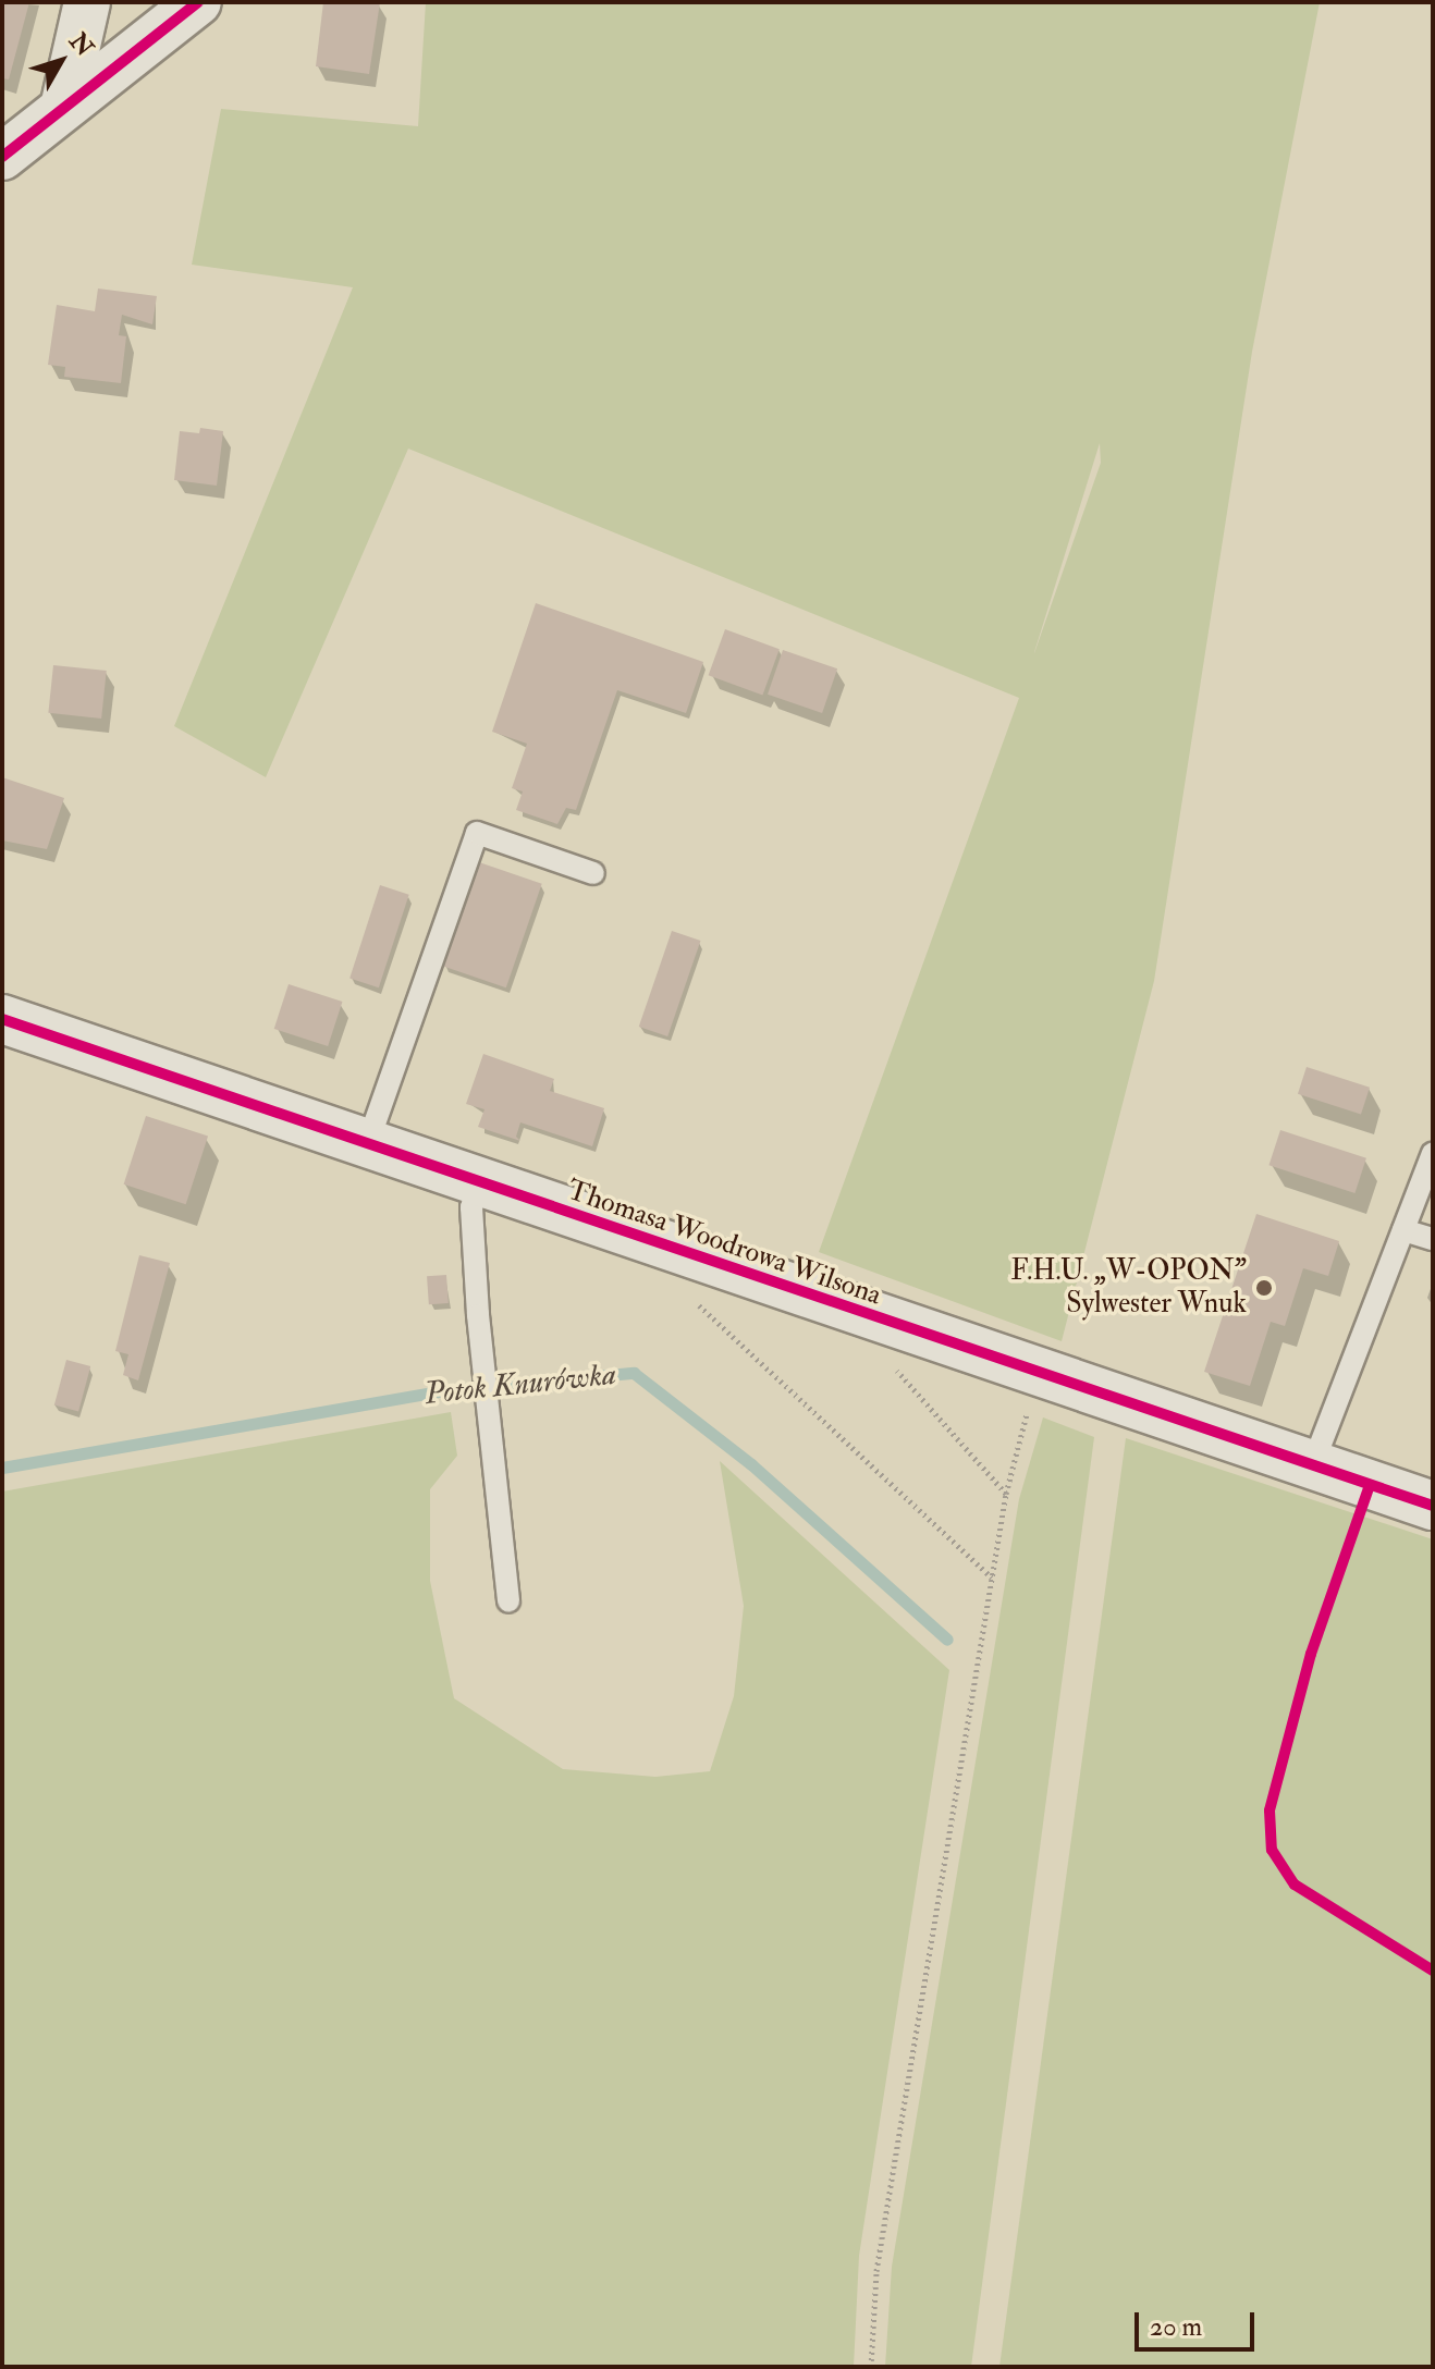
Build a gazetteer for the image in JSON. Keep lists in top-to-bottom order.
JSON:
{
  "streets": {
    "street": ["Thomasa Woodrowa Wilsona"]
  },
  "water": ["Potok Knurówka"],
  "places": ["F.H.U. „W-OPON” Sylwester Wnuk"],
  "scale_bar": "20 m",
  "north": "top right"
}
